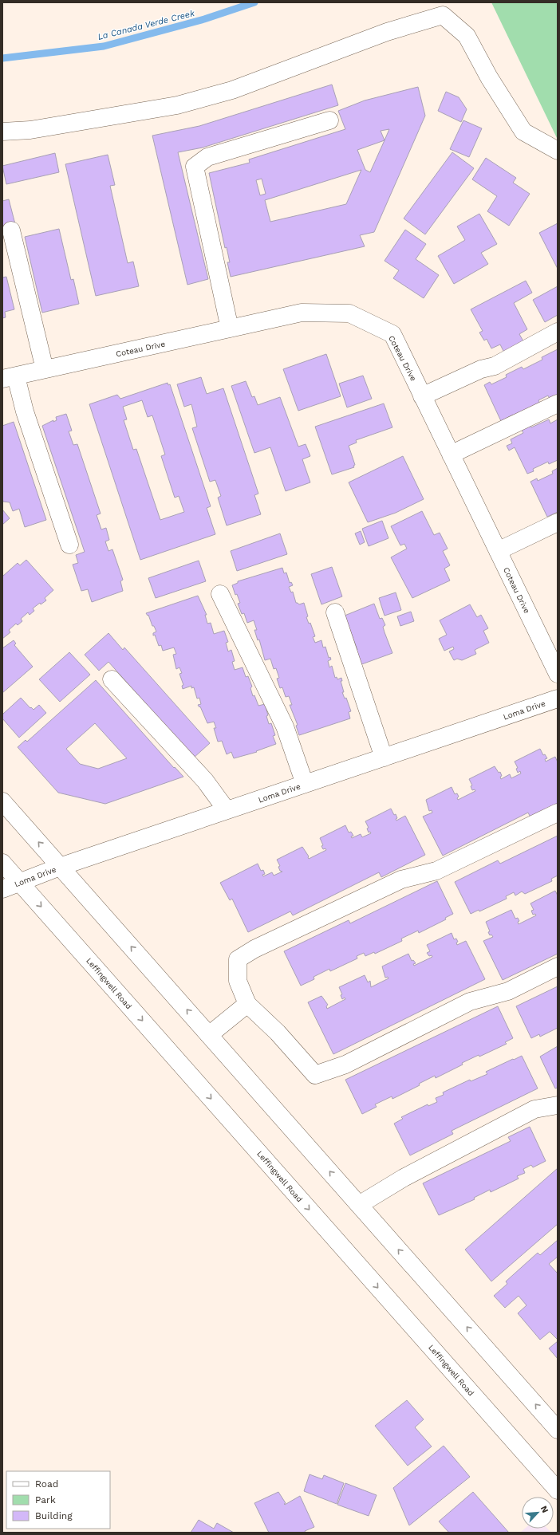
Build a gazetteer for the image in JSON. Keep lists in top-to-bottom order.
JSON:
{
  "streets": {
    "main road": ["Coteau Drive", "Loma Drive", "Leffingwell Road"]
  },
  "crossings": [
    ["Loma Drive", "Leffingwell Road"]
  ],
  "water": ["La Canada Verde Creek"],
  "legend": ["Road", "Park", "Building"],
  "north": "top right"
}
